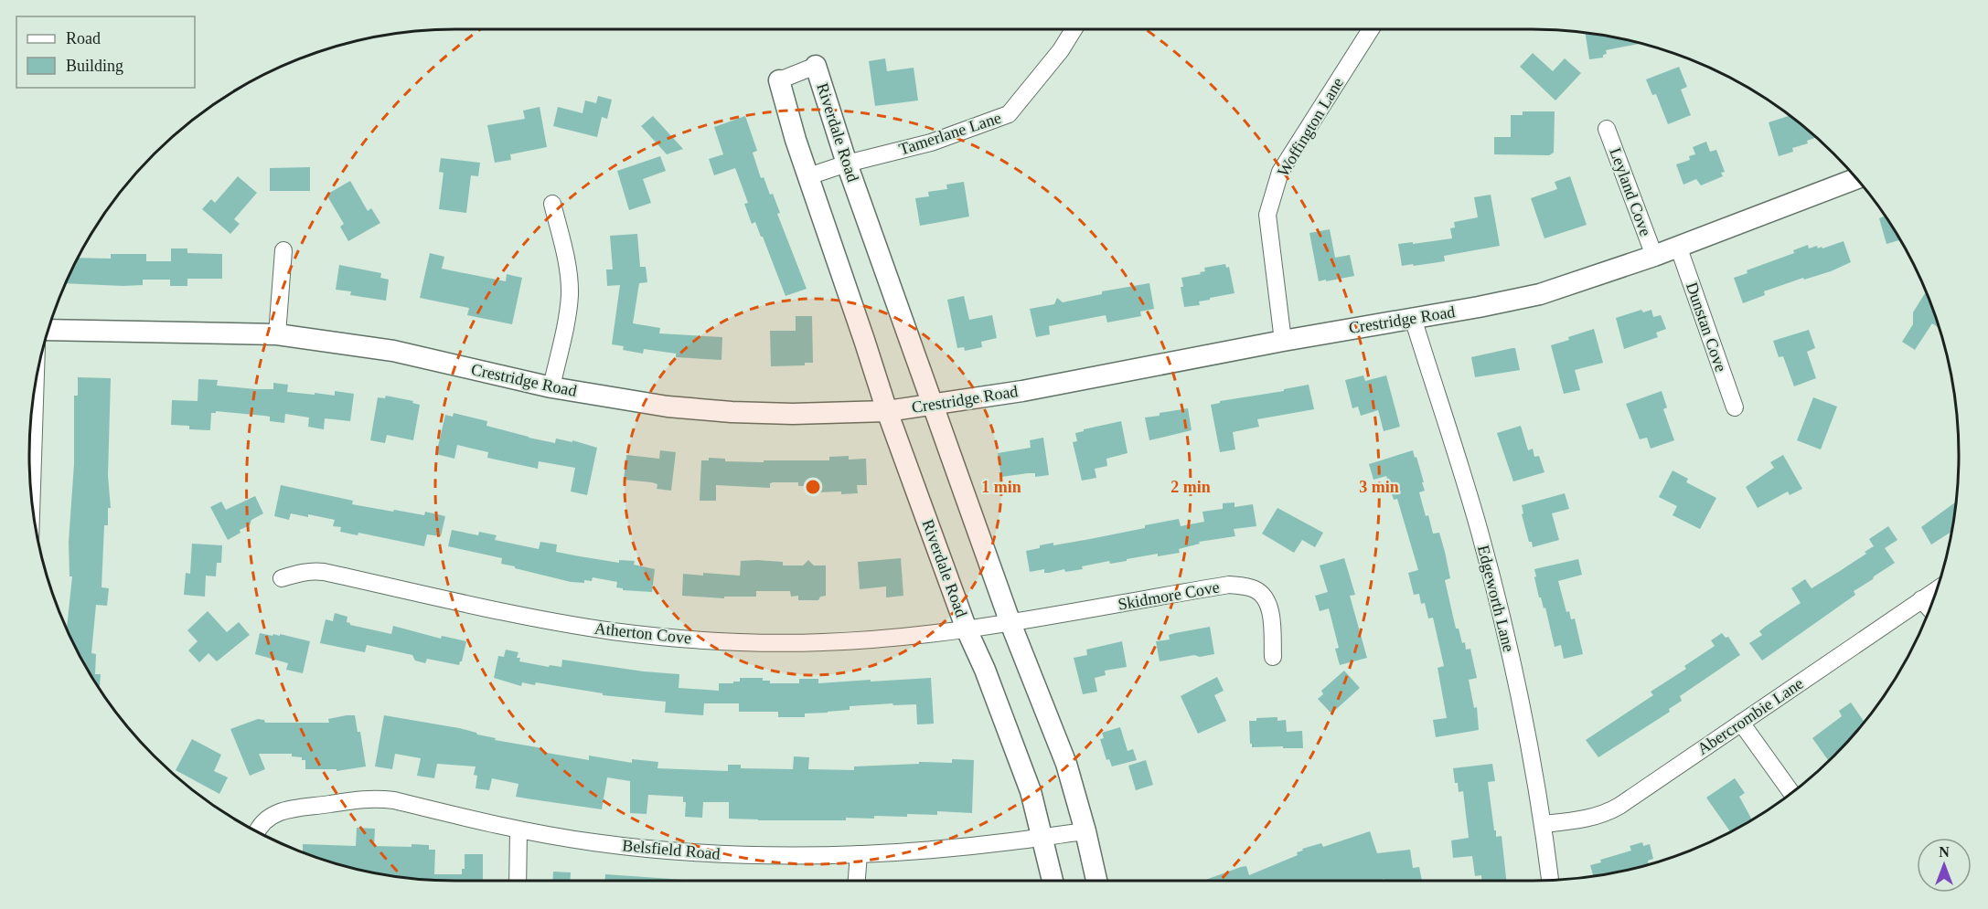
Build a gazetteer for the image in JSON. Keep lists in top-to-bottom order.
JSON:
{
  "streets": {
    "street": [
      "Woffington Lane",
      "Riverdale Road",
      "Tamerlane Lane",
      "Leyland Cove",
      "Crestridge Road",
      "Dunstan Cove",
      "Skidmore Cove",
      "Edgeworth Lane",
      "Atherton Cove",
      "Abercrombie Lane",
      "Belsfield Road"
    ]
  },
  "crossings": [
    ["Woffington Lane", "Crestridge Road"],
    ["Riverdale Road", "Tamerlane Lane"],
    ["Riverdale Road", "Crestridge Road"],
    ["Riverdale Road", "Skidmore Cove"],
    ["Riverdale Road", "Atherton Cove"],
    ["Riverdale Road", "Belsfield Road"],
    ["Leyland Cove", "Crestridge Road"],
    ["Crestridge Road", "Dunstan Cove"],
    ["Crestridge Road", "Edgeworth Lane"],
    ["Skidmore Cove", "Atherton Cove"],
    ["Edgeworth Lane", "Abercrombie Lane"]
  ],
  "legend": ["Road", "Building"],
  "north": "top",
  "rings": ["1 min", "2 min", "3 min"]
}
